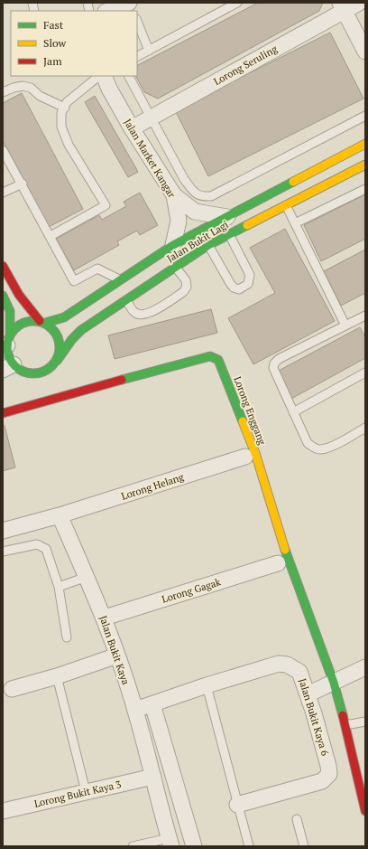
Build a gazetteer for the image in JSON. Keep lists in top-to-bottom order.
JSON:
{
  "streets": {
    "street": [
      "Lorong Seruling",
      "Jalan Market Kangar",
      "Jalan Bukit Lagi",
      "Lorong Enggang",
      "Lorong Helang",
      "Lorong Gagak",
      "Jalan Bukit Kaya",
      "Jalan Bukit Kaya 6",
      "Lorong Bukit Kaya 3"
    ]
  },
  "crossings": [
    ["Lorong Seruling", "Jalan Market Kangar"],
    ["Jalan Market Kangar", "Jalan Bukit Lagi"],
    ["Lorong Helang", "Jalan Bukit Kaya"],
    ["Lorong Gagak", "Jalan Bukit Kaya"],
    ["Jalan Bukit Kaya", "Jalan Bukit Kaya 6"],
    ["Jalan Bukit Kaya", "Lorong Bukit Kaya 3"]
  ],
  "legend": ["Fast", "Slow", "Jam"]
}
